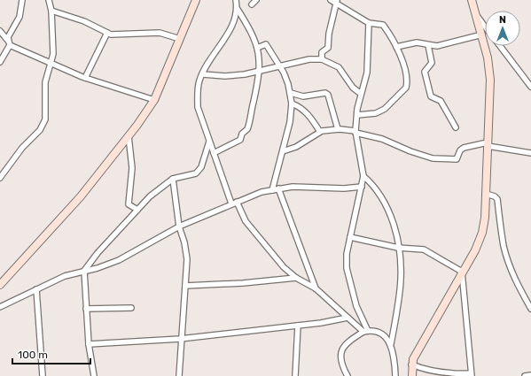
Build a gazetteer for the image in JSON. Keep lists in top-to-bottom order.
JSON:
{
  "scale_bar": "100 m",
  "north": "top"
}
